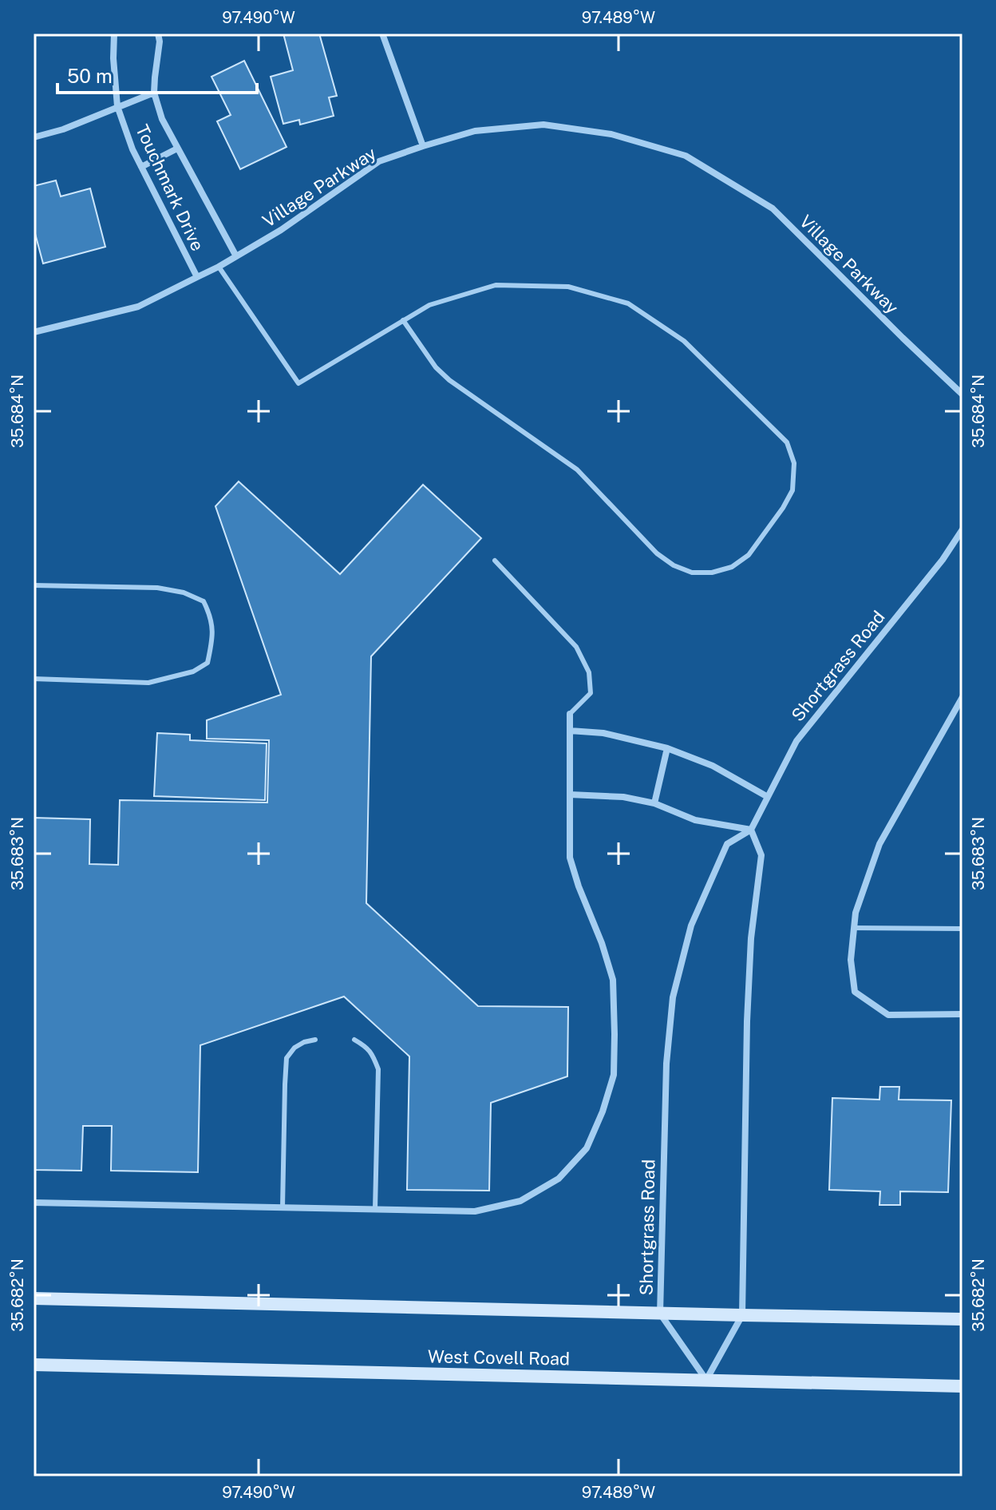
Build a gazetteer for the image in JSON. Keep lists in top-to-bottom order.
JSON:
{
  "streets": {
    "street": [
      "Village Parkway",
      "Touchmark Drive",
      "Shortgrass Road",
      "West Covell Road"
    ]
  },
  "crossings": [
    ["Village Parkway", "Touchmark Drive"],
    ["Shortgrass Road", "West Covell Road"]
  ],
  "scale_bar": "50 m",
  "coordinates": [
    "97.490°W",
    "97.489°W",
    "35.684°N",
    "35.683°N",
    "35.682°N"
  ]
}
